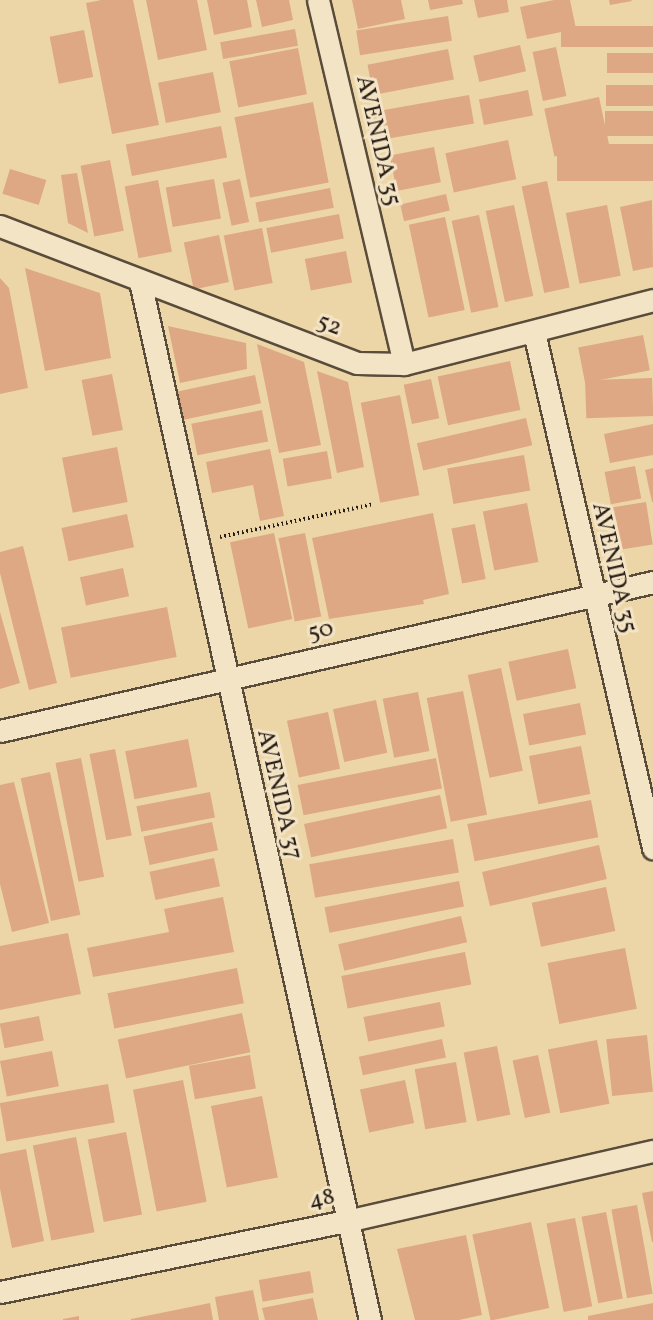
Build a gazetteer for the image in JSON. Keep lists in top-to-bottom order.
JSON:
{
  "streets": {
    "street": [
      "AVENIDA 35",
      "52",
      "50",
      "AVENIDA 37",
      "48"
    ]
  },
  "crossings": [
    ["AVENIDA 35", "52"],
    ["AVENIDA 35", "50"],
    ["52", "AVENIDA 37"],
    ["50", "AVENIDA 37"],
    ["AVENIDA 37", "48"]
  ]
}
